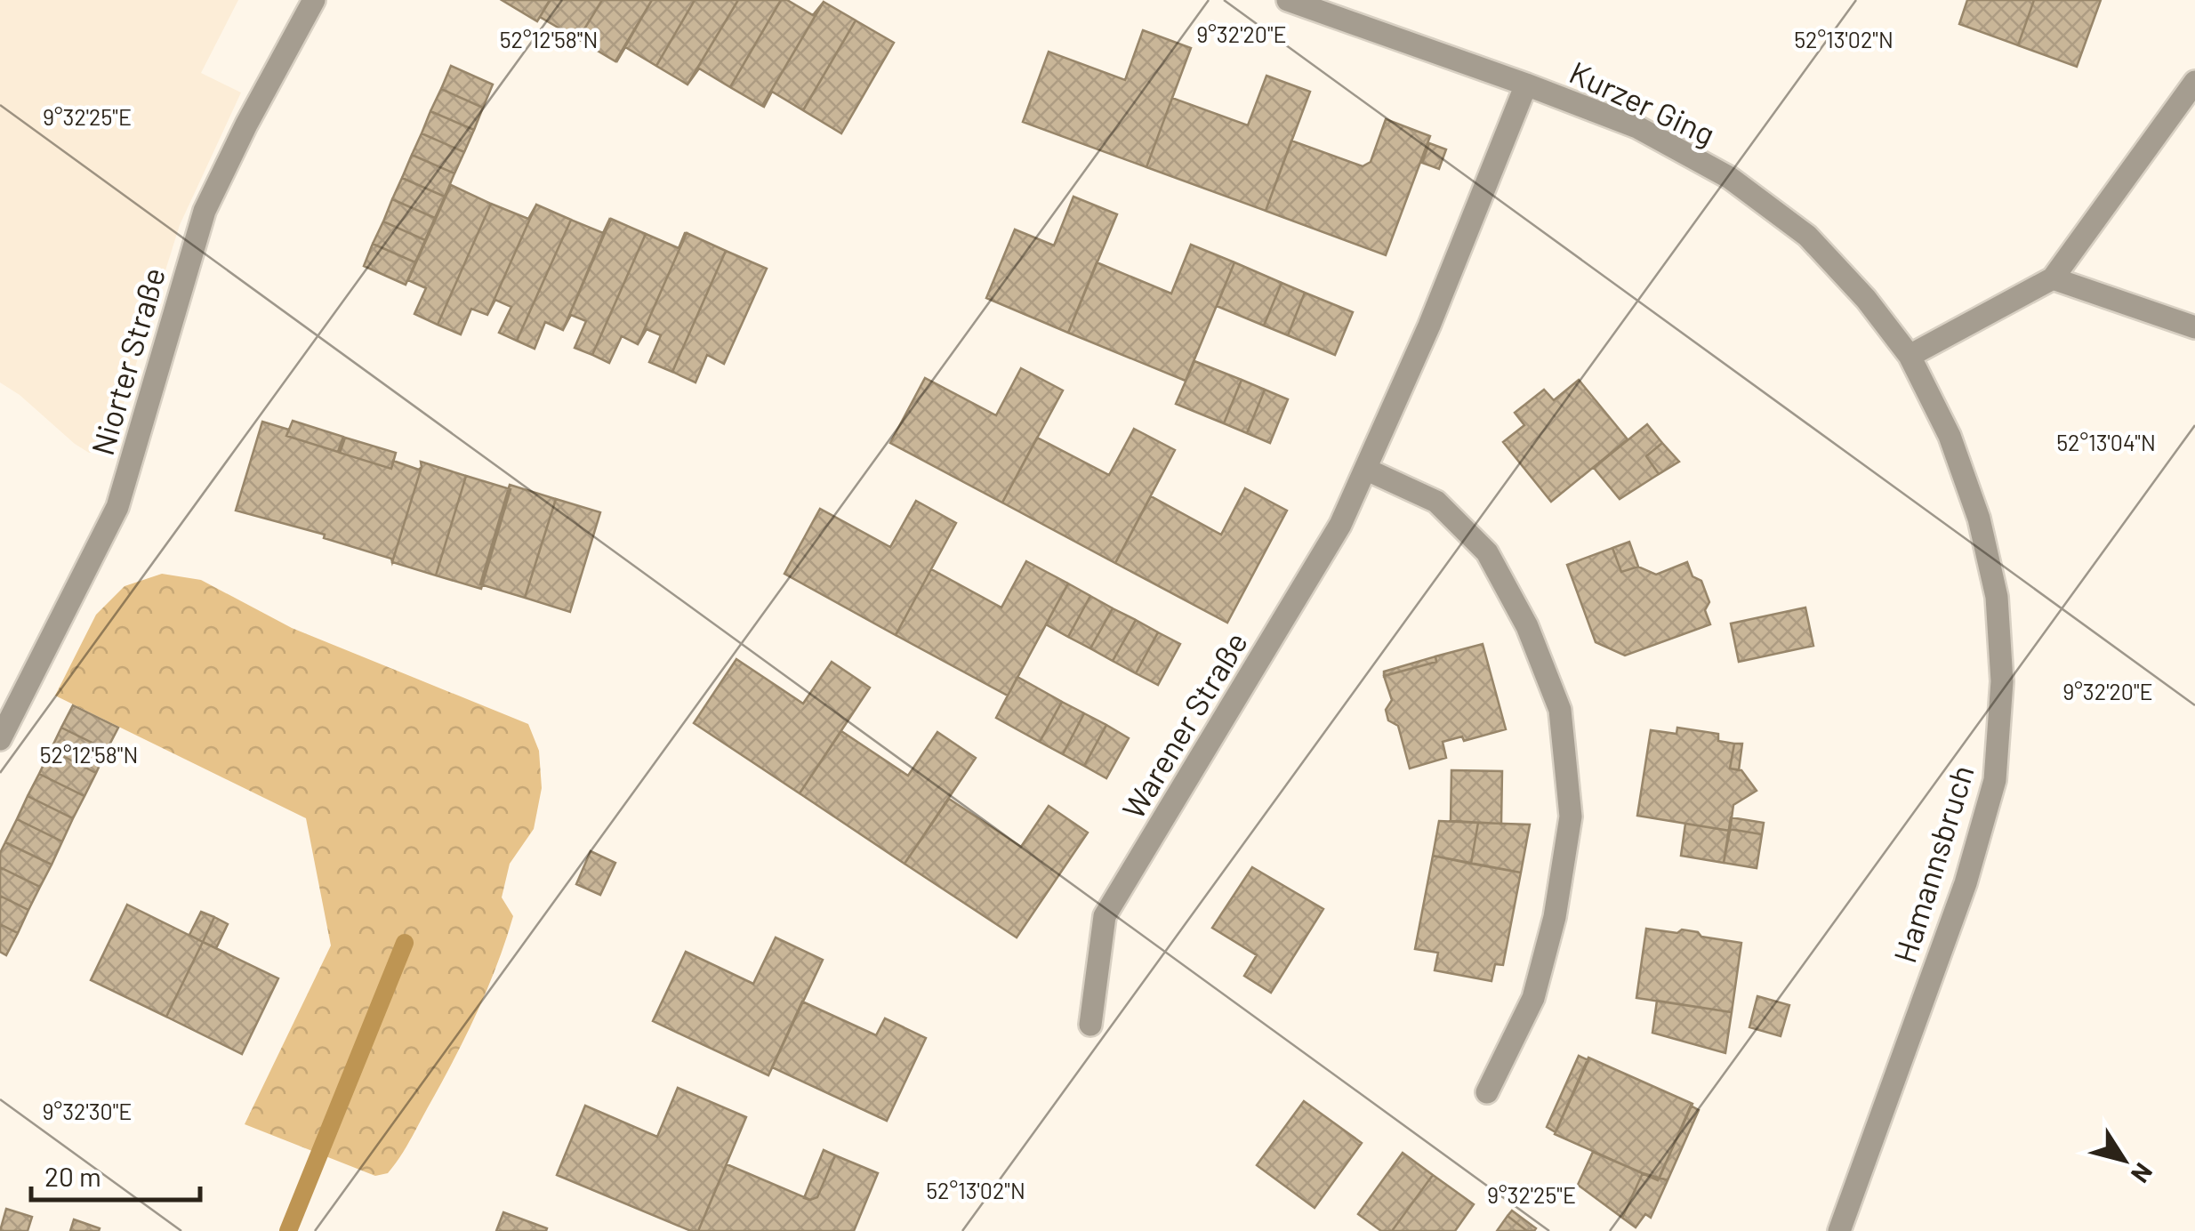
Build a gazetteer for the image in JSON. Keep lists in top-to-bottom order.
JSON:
{
  "streets": {
    "street": [
      "Kurzer Ging",
      "Niorter Straße",
      "Warener Straße",
      "Hamannsbruch"
    ]
  },
  "crossings": [
    ["Kurzer Ging", "Warener Straße"],
    ["Kurzer Ging", "Hamannsbruch"]
  ],
  "scale_bar": "20 m",
  "north": "bottom right",
  "coordinates": [
    "9°32'20\"E",
    "52°13'02\"N",
    "52°12'58\"N",
    "9°32'25\"E",
    "52°13'04\"N",
    "9°32'30\"E"
  ]
}
